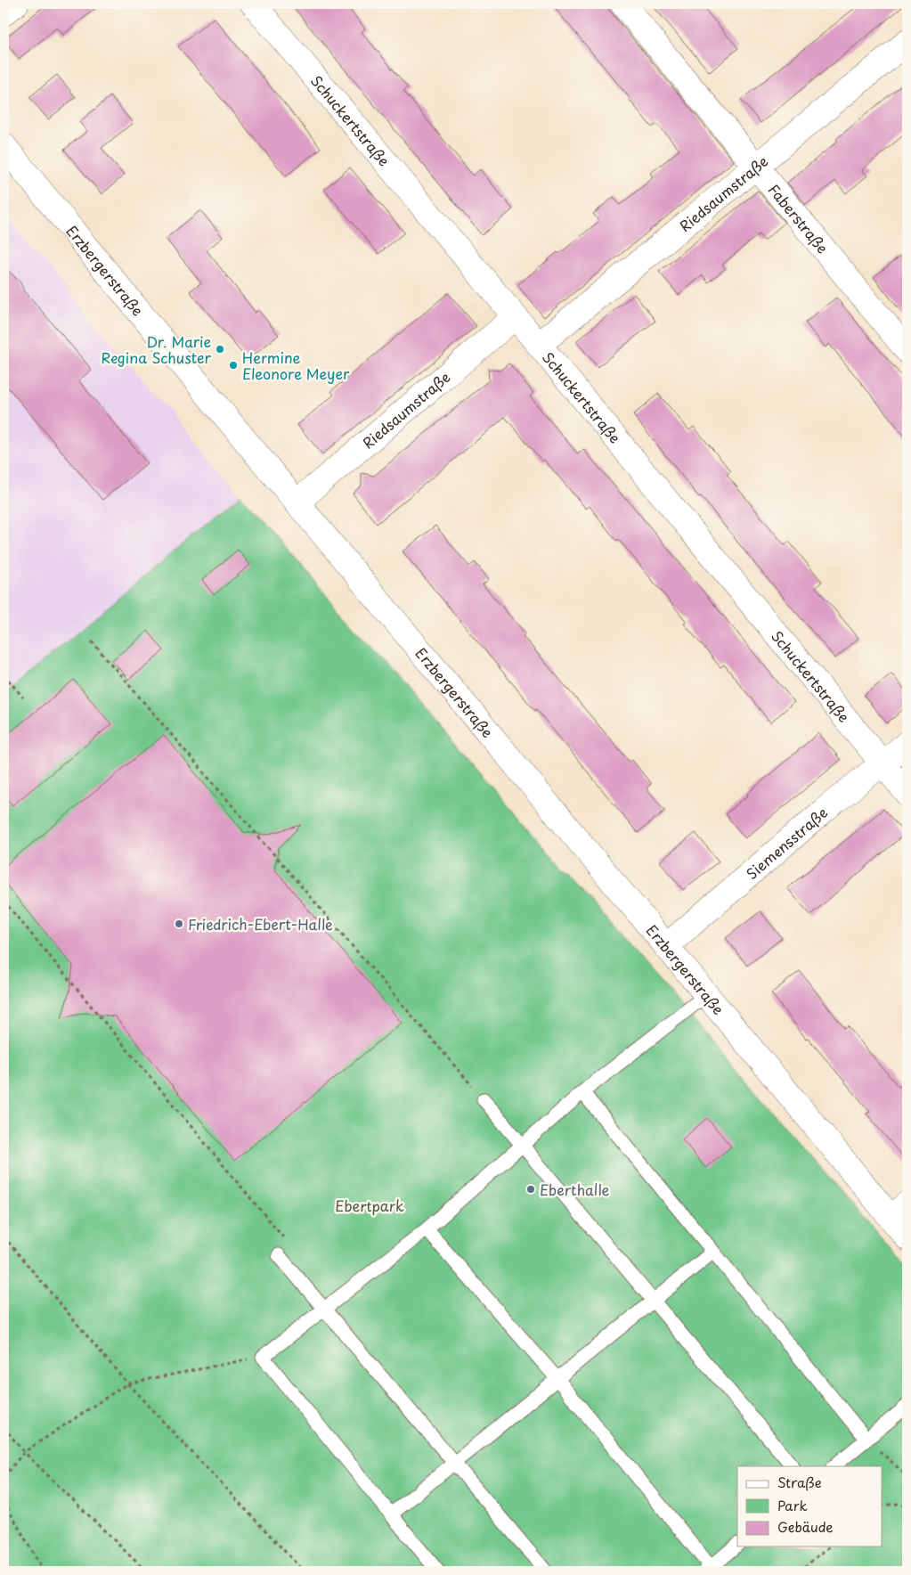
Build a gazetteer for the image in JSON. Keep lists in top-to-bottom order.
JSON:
{
  "streets": {
    "street": [
      "Schuckertstraße",
      "Riedsaumstraße",
      "Faberstraße",
      "Erzbergerstraße",
      "Siemensstraße"
    ]
  },
  "crossings": [
    ["Schuckertstraße", "Riedsaumstraße"],
    ["Schuckertstraße", "Siemensstraße"],
    ["Riedsaumstraße", "Faberstraße"],
    ["Riedsaumstraße", "Erzbergerstraße"],
    ["Erzbergerstraße", "Siemensstraße"]
  ],
  "parks": ["Ebertpark"],
  "places": [
    "Dr. Marie Regina Schuster",
    "Hermine Eleonore Meyer",
    "Friedrich-Ebert-Halle",
    "Eberthalle"
  ],
  "legend": ["Straße", "Park", "Gebäude"]
}
